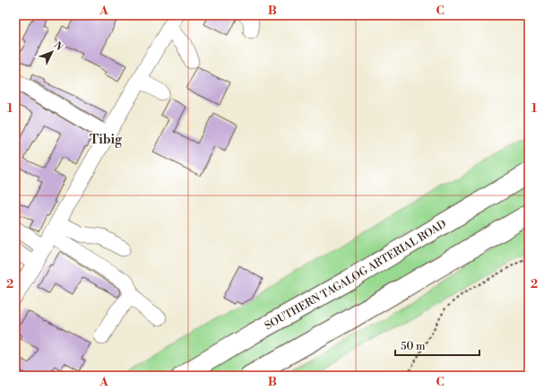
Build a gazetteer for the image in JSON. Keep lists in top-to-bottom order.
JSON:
{
  "streets": {
    "highway": ["SOUTHERN TAGALOG ARTERIAL ROAD"]
  },
  "districts": ["Tibig"],
  "scale_bar": "50 m",
  "north": "top right",
  "grid": {
    "columns": ["A", "B", "C"],
    "rows": ["1", "2"]
  }
}
